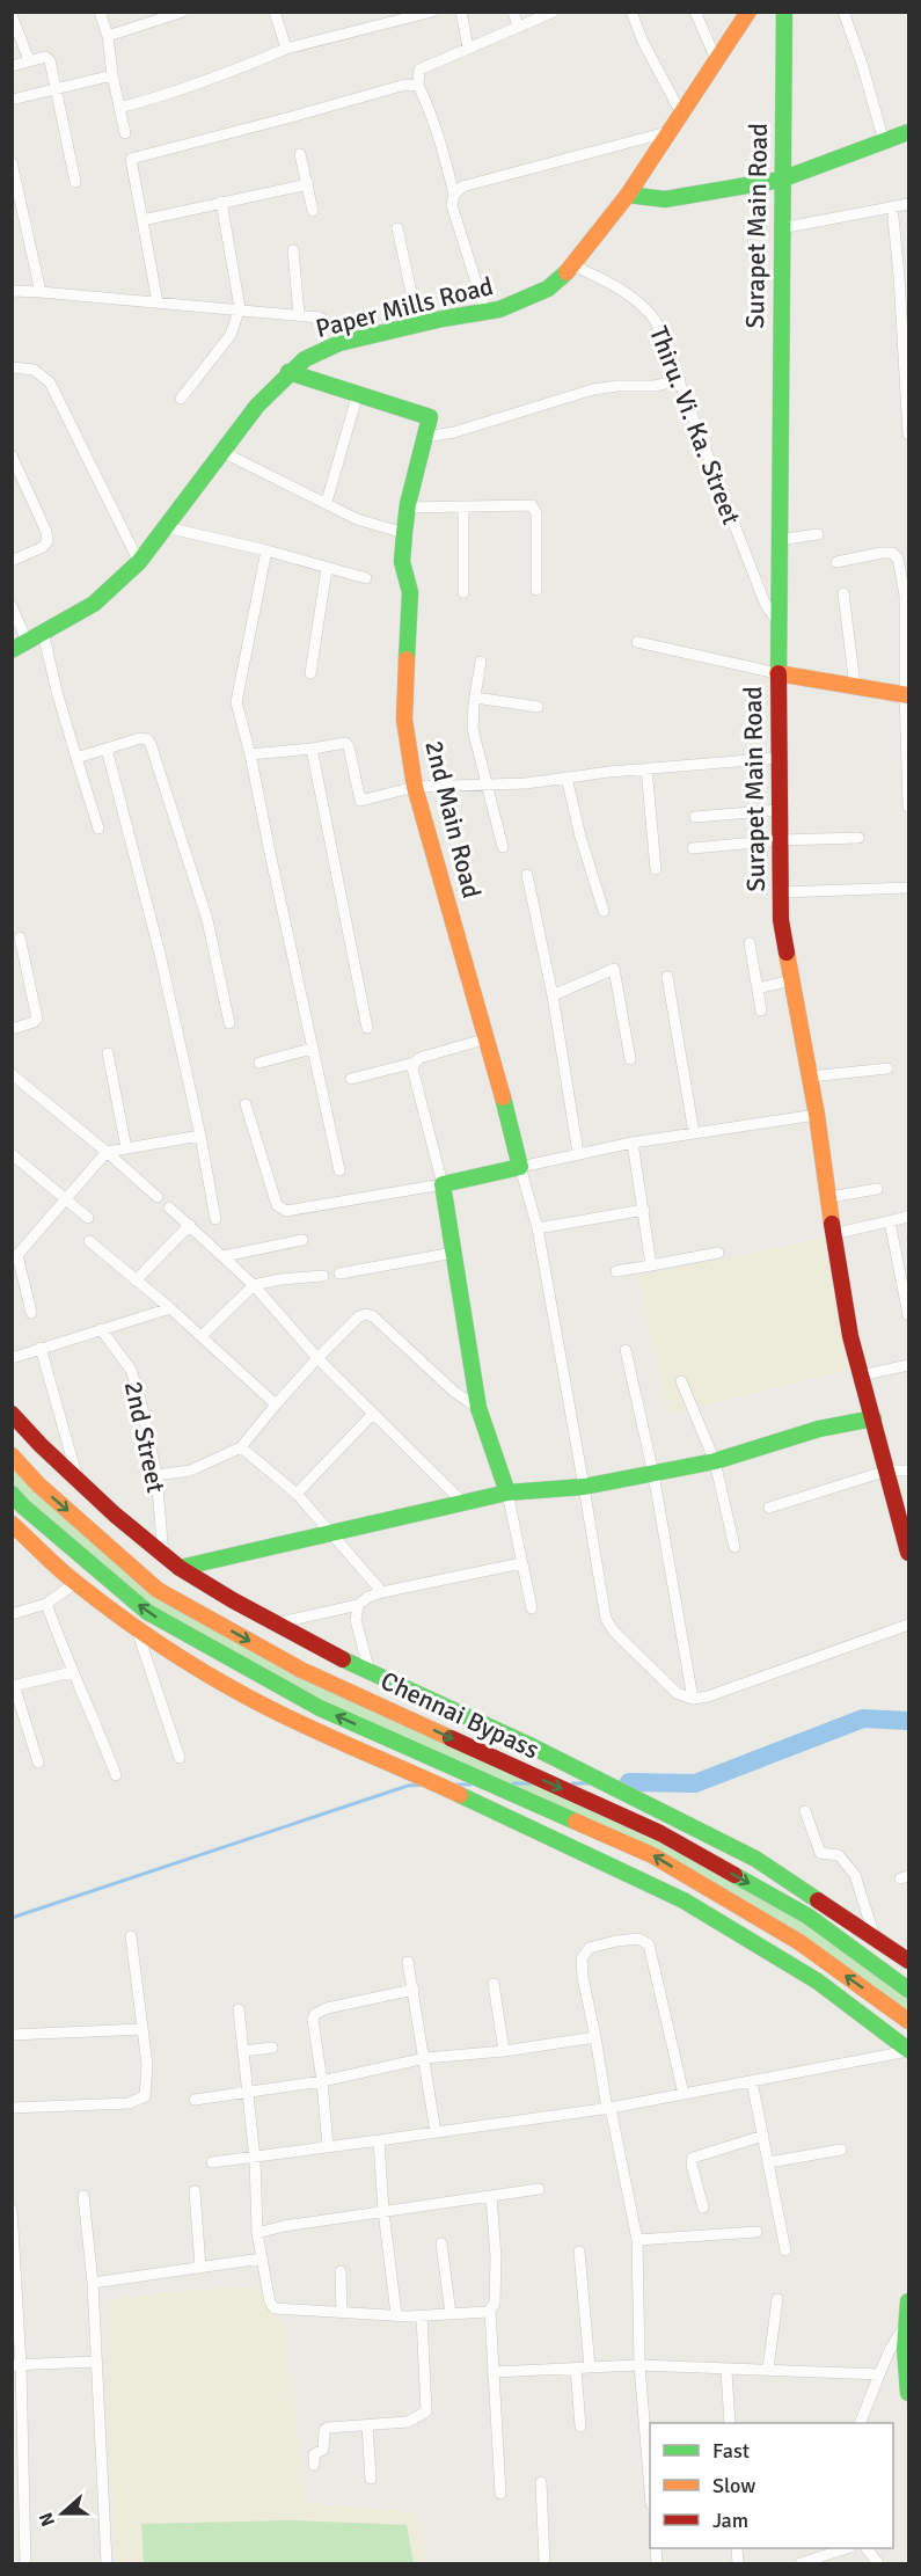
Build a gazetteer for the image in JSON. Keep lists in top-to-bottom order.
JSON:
{
  "streets": {
    "main road": [
      "Surapet Main Road",
      "Paper Mills Road",
      "2nd Main Road",
      "Chennai Bypass"
    ],
    "street": ["Thiru. Vi. Ka. Street", "2nd Street"]
  },
  "crossings": [
    ["Surapet Main Road", "Thiru. Vi. Ka. Street"],
    ["Paper Mills Road", "Thiru. Vi. Ka. Street"]
  ],
  "legend": ["Fast", "Slow", "Jam"],
  "north": "left"
}
